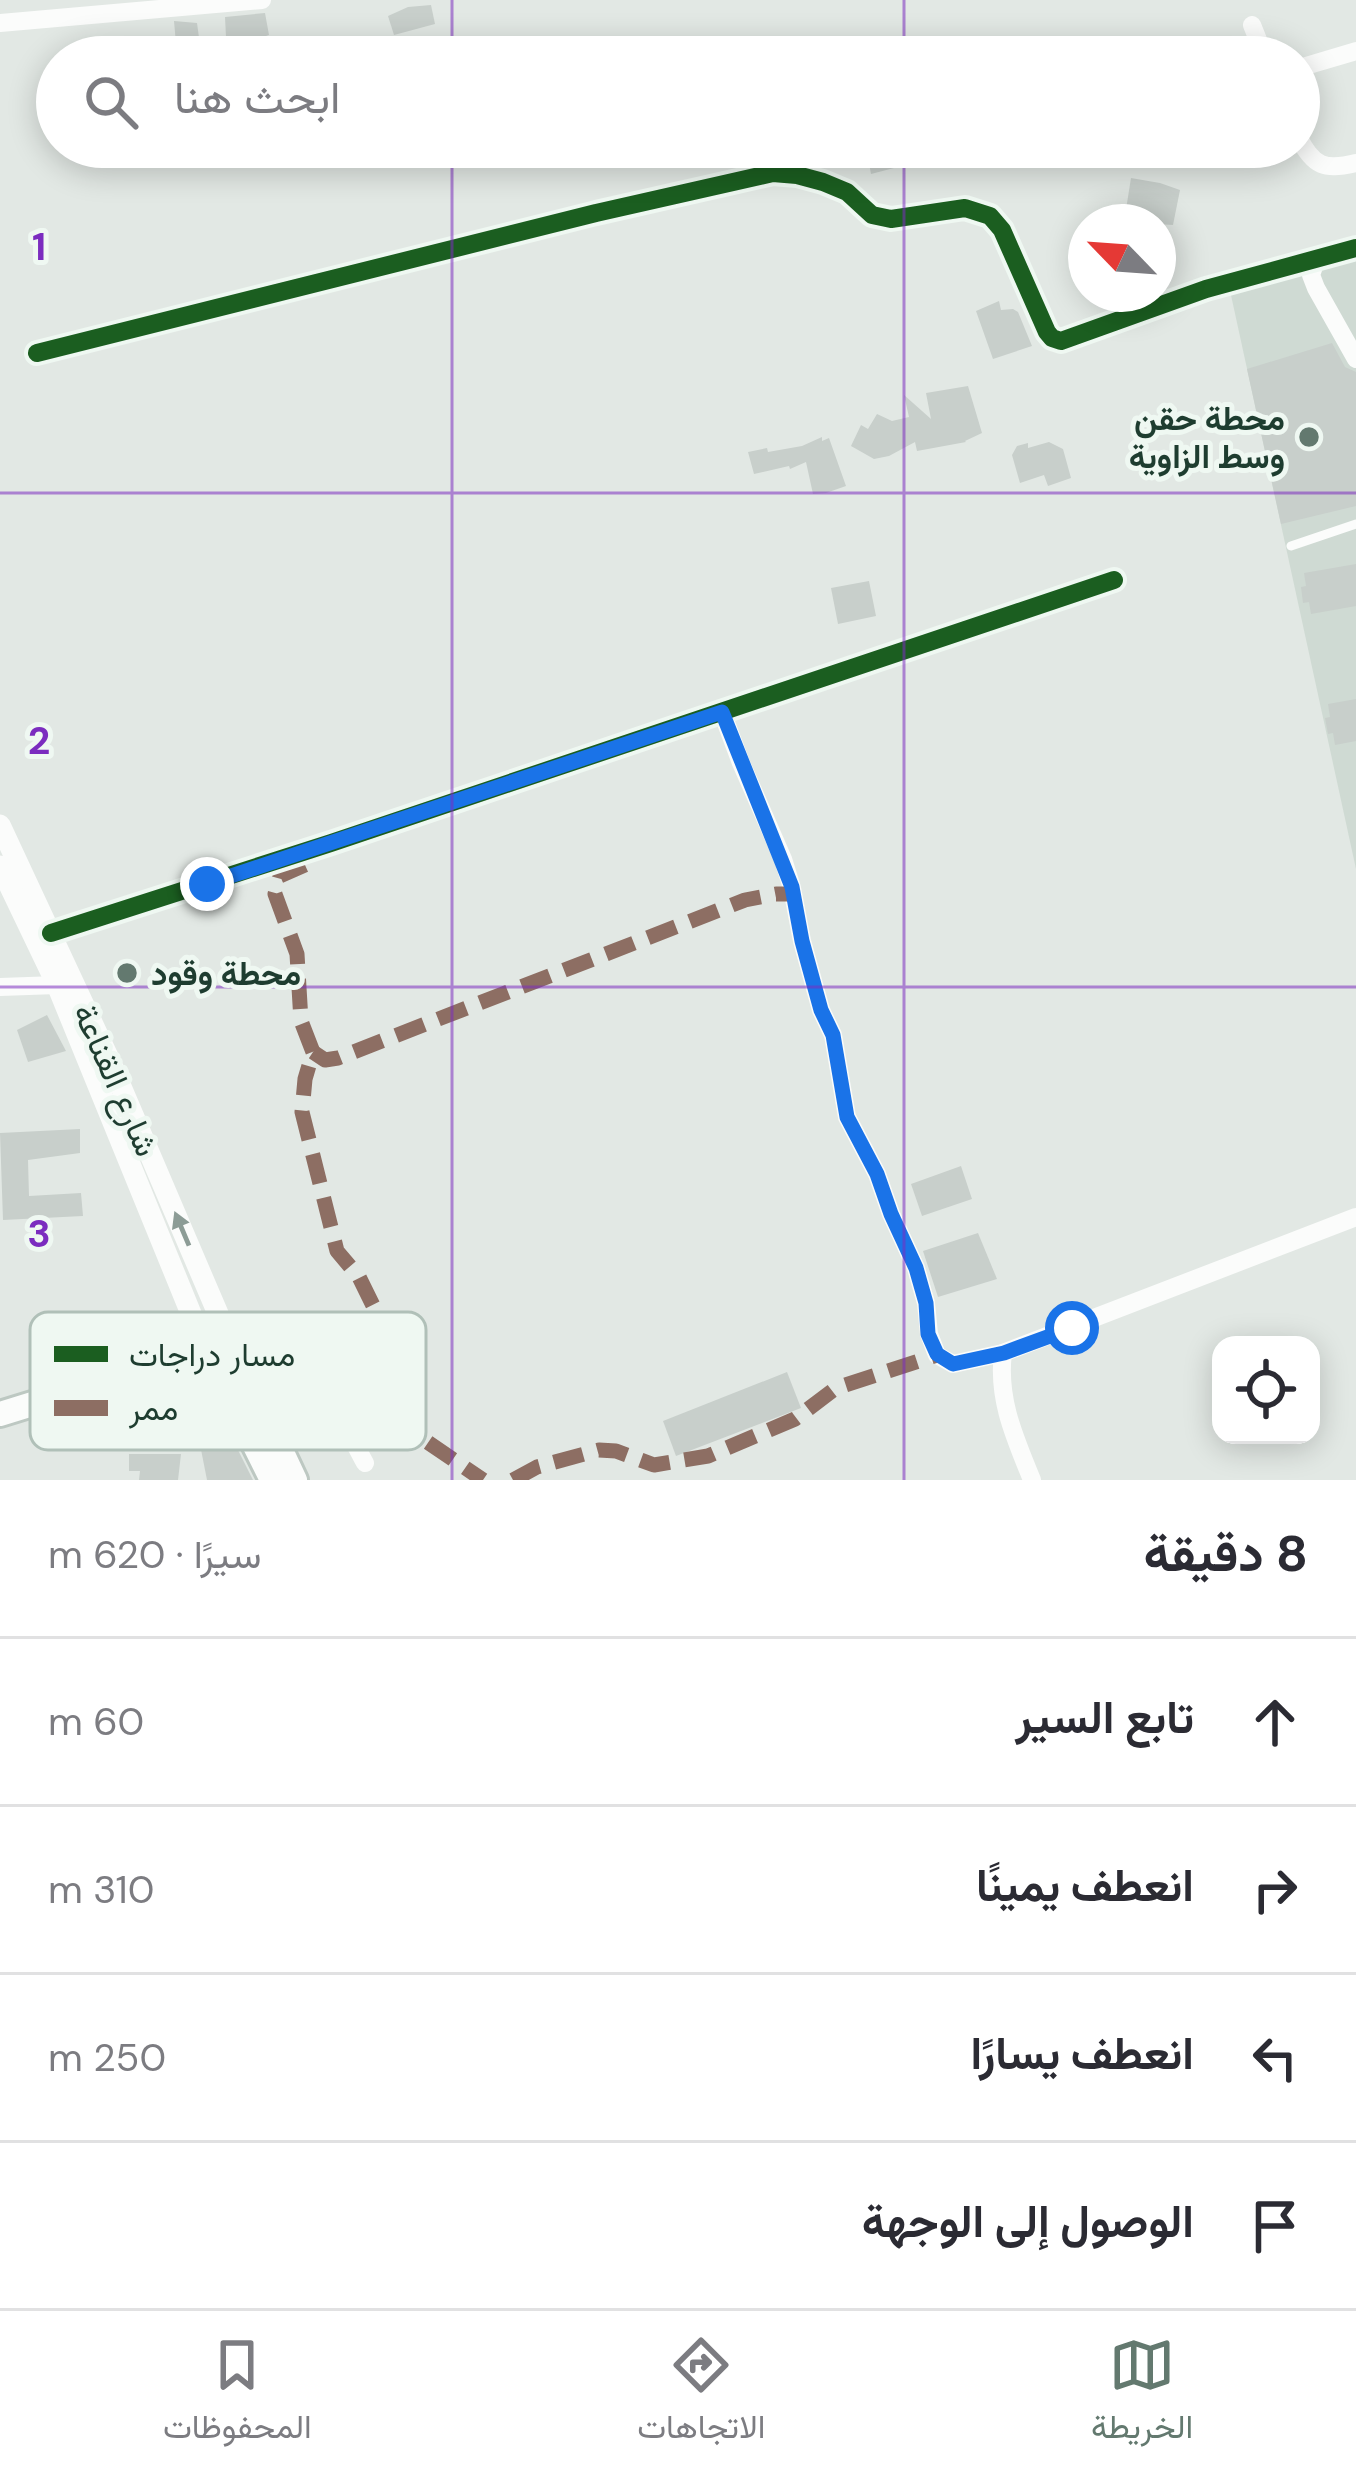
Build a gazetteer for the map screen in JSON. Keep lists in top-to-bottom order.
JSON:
{
  "streets": {
    "street": ["شارع القناعة"]
  },
  "places": ["محطة حقن وسط الزاوية", "محطة وقود"],
  "legend": ["مسار دراجات", "ممر"],
  "north": "top left",
  "page": {
    "search": "ابحث هنا",
    "heading": ["8 دقيقة", "سيرًا · 620 m"],
    "list": [
      ["تابع السير", "60 m"],
      ["انعطف يمينًا", "310 m"],
      ["انعطف يسارًا", "250 m"],
      "الوصول إلى الوجهة"
    ],
    "nav": ["الخريطة", "الاتجاهات", "المحفوظات"]
  },
  "grid": {
    "rows": ["1", "2", "3"]
  }
}
